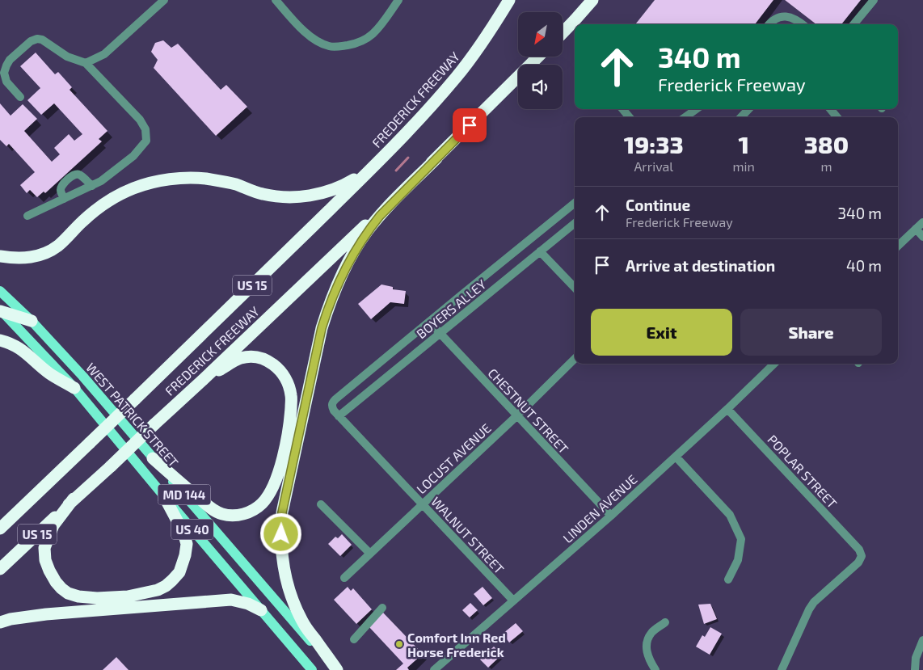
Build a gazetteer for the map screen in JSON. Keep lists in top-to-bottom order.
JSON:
{
  "streets": {
    "highway": ["FREDERICK FREEWAY", "US 15", "US 40"],
    "main road": ["WEST PATRICK STREET", "MD 144"],
    "street": [
      "BOYERS ALLEY",
      "CHESTNUT STREET",
      "LOCUST AVENUE",
      "POPLAR STREET",
      "LINDEN AVENUE",
      "WALNUT STREET"
    ]
  },
  "crossings": [
    ["BOYERS ALLEY", "CHESTNUT STREET"],
    ["BOYERS ALLEY", "WALNUT STREET"],
    ["CHESTNUT STREET", "LOCUST AVENUE"],
    ["CHESTNUT STREET", "LINDEN AVENUE"],
    ["WEST PATRICK STREET", "US 40"],
    ["LOCUST AVENUE", "WALNUT STREET"],
    ["POPLAR STREET", "LINDEN AVENUE"],
    ["LINDEN AVENUE", "WALNUT STREET"]
  ],
  "places": ["Comfort Inn Red Horse Frederick"],
  "north": "bottom left",
  "page": {
    "turn": ["340 m", "Frederick Freeway"],
    "eta": [
      "19:33",
      "Arrival",
      "1",
      "min",
      "380",
      "m"
    ],
    "list": [
      {
        "name": "Continue",
        "note": "Frederick Freeway",
        "value": "340 m"
      },
      {
        "name": "Arrive at destination",
        "value": "40 m"
      }
    ],
    "buttons": ["Exit", "Share"]
  }
}
